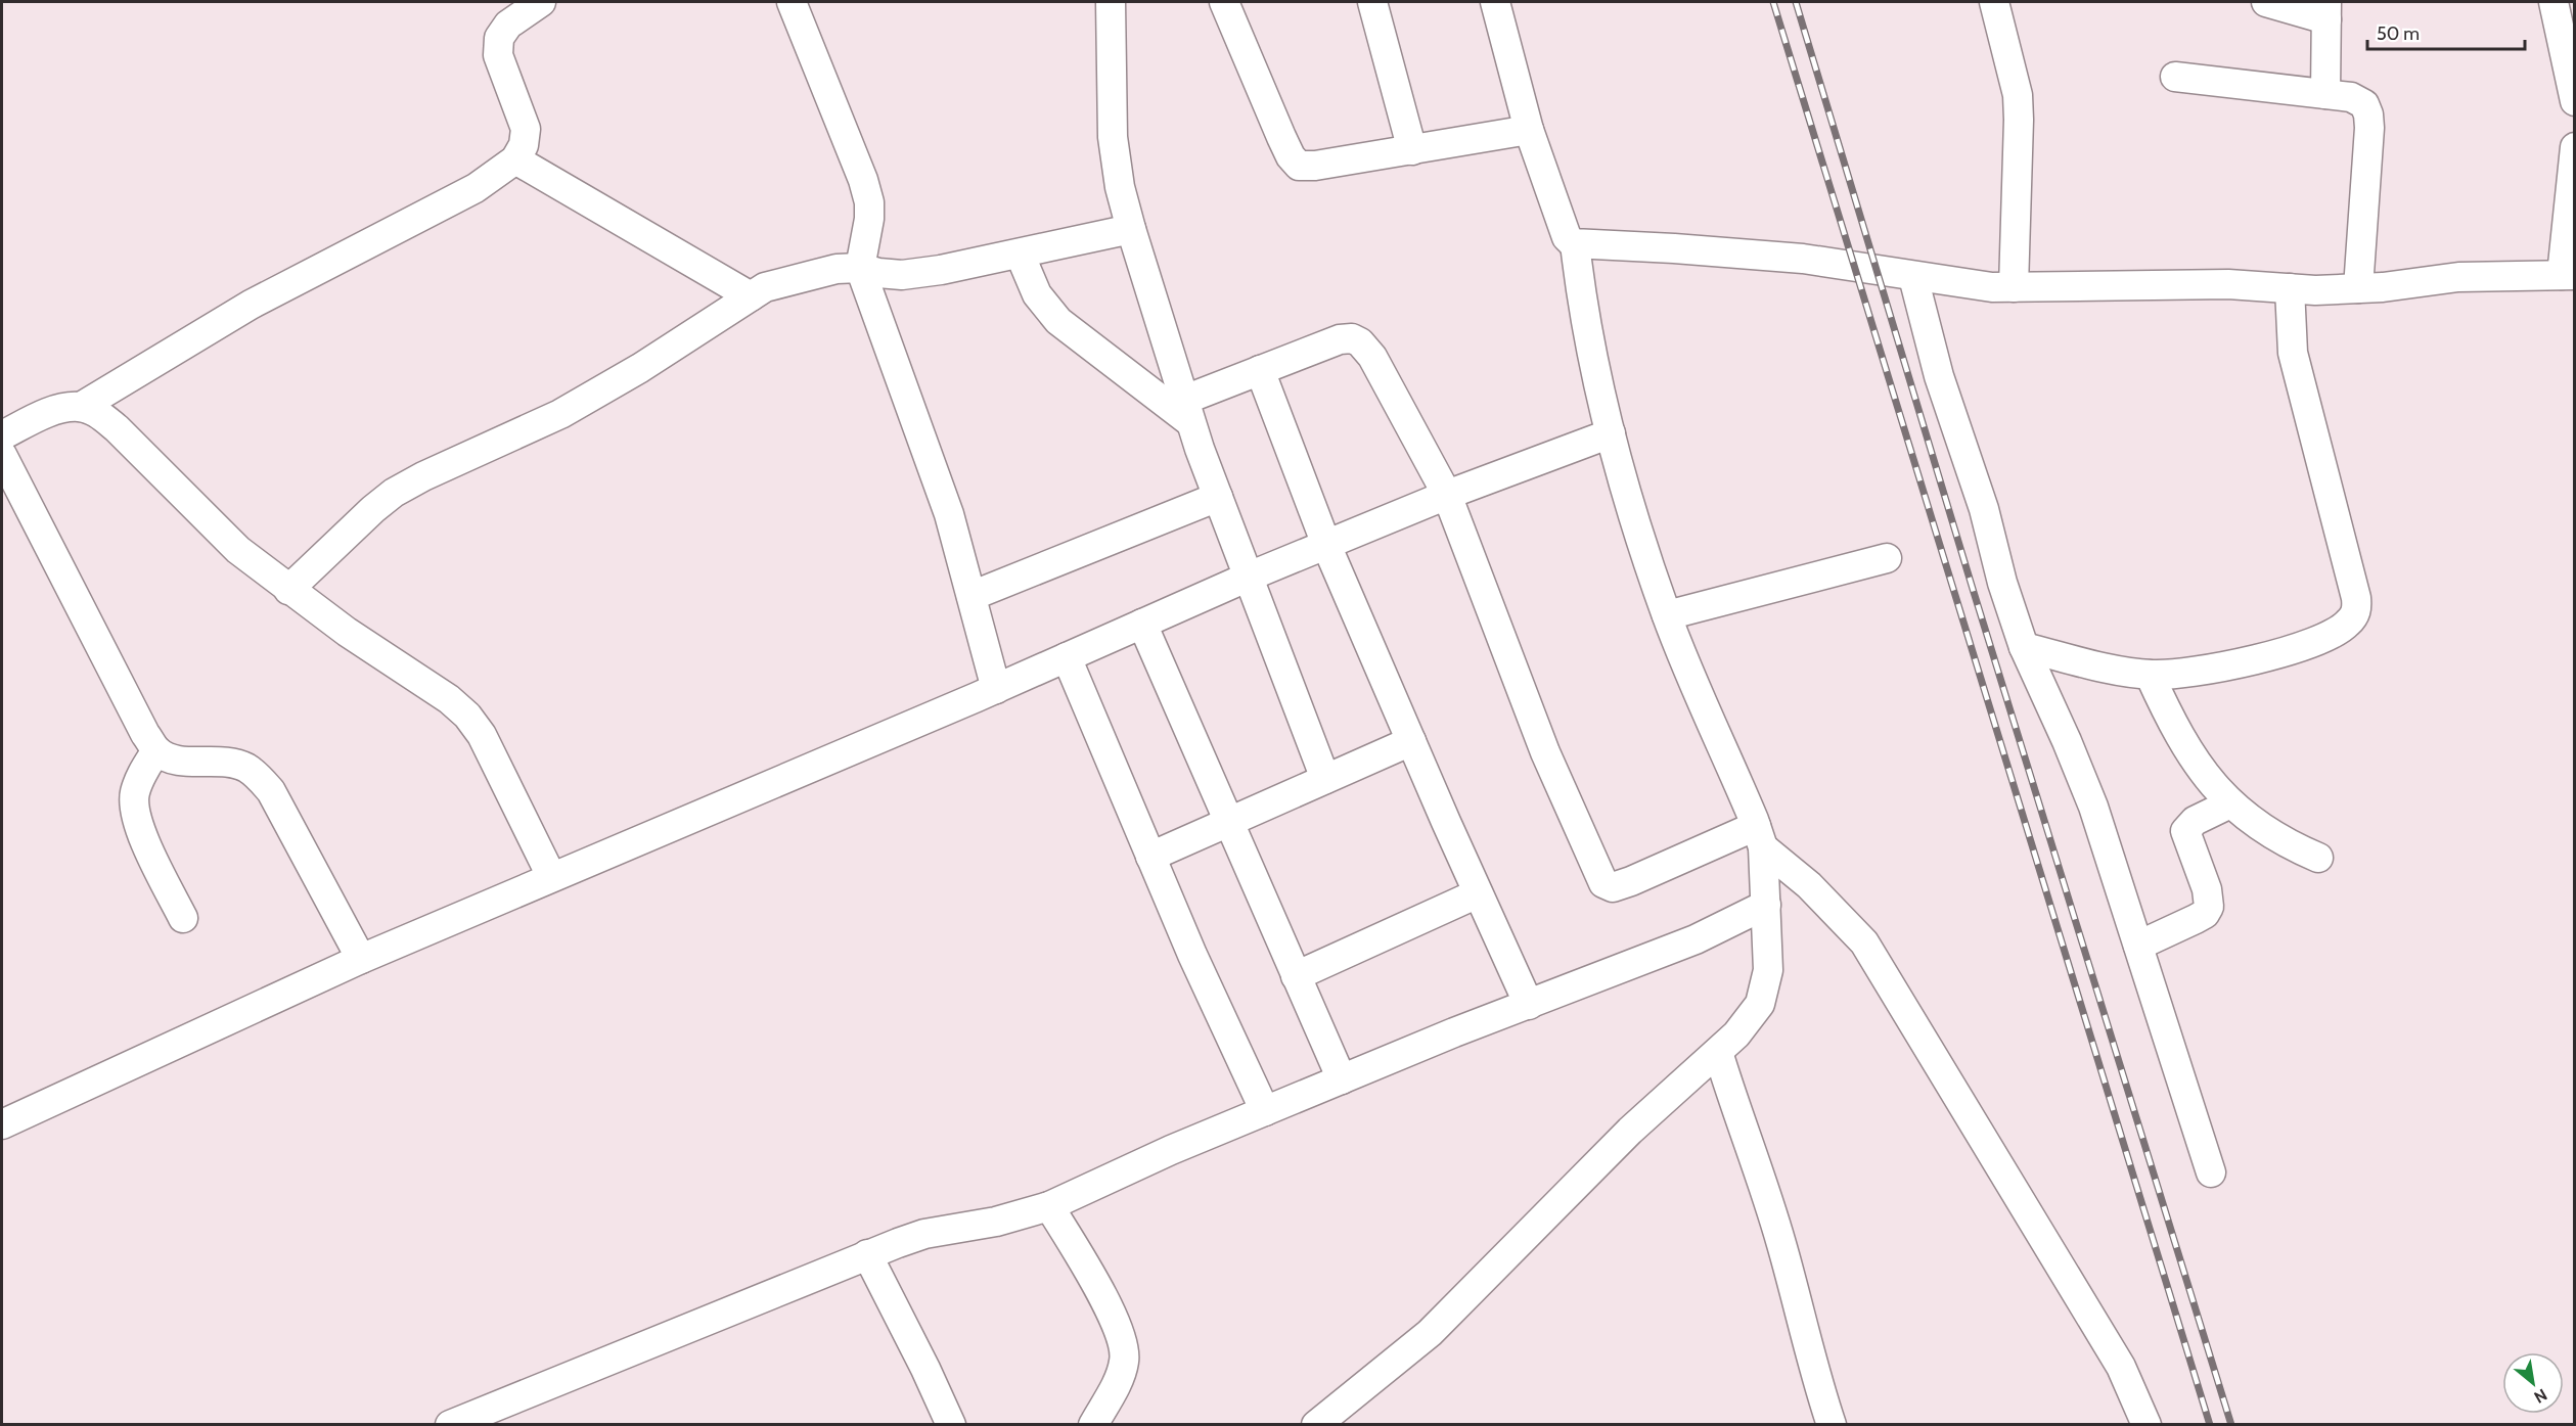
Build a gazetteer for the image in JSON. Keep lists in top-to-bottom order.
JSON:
{
  "scale_bar": "50 m",
  "north": "bottom right"
}
